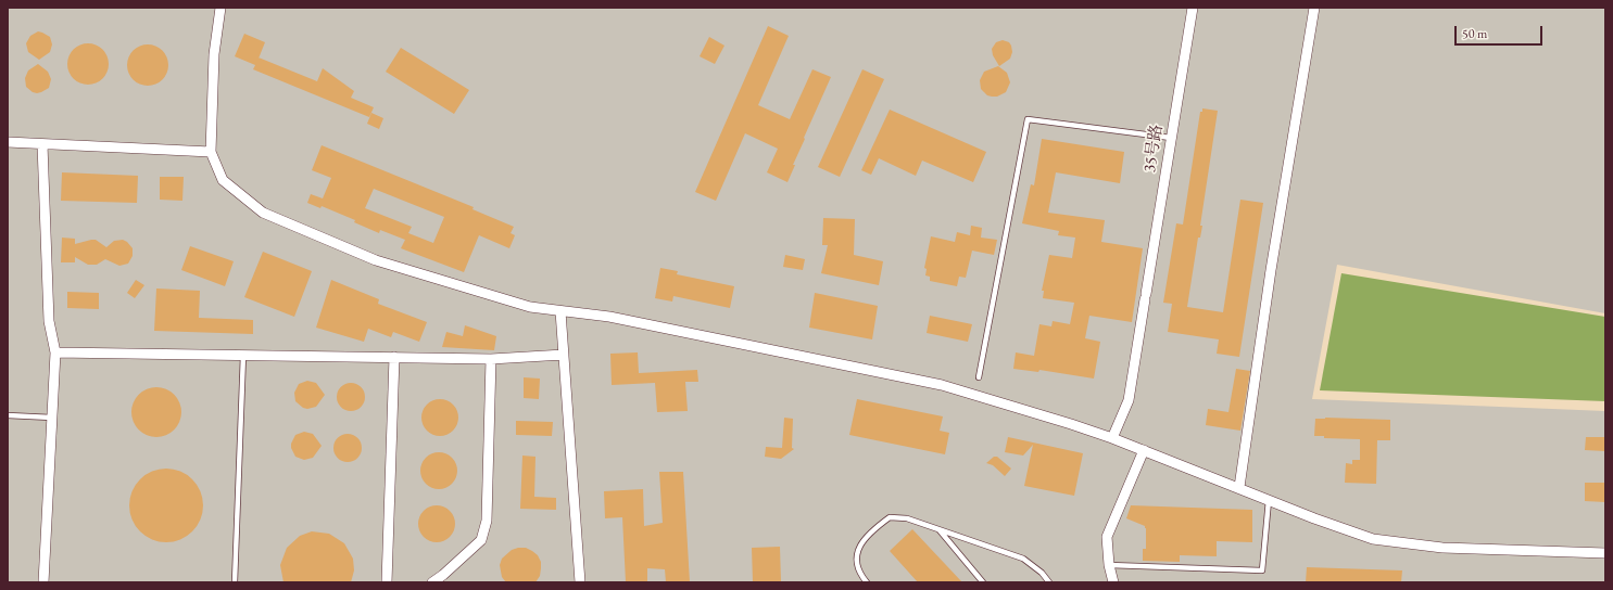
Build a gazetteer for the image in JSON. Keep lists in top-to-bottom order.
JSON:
{
  "streets": {
    "street": ["35号路"]
  },
  "scale_bar": "50 m"
}
